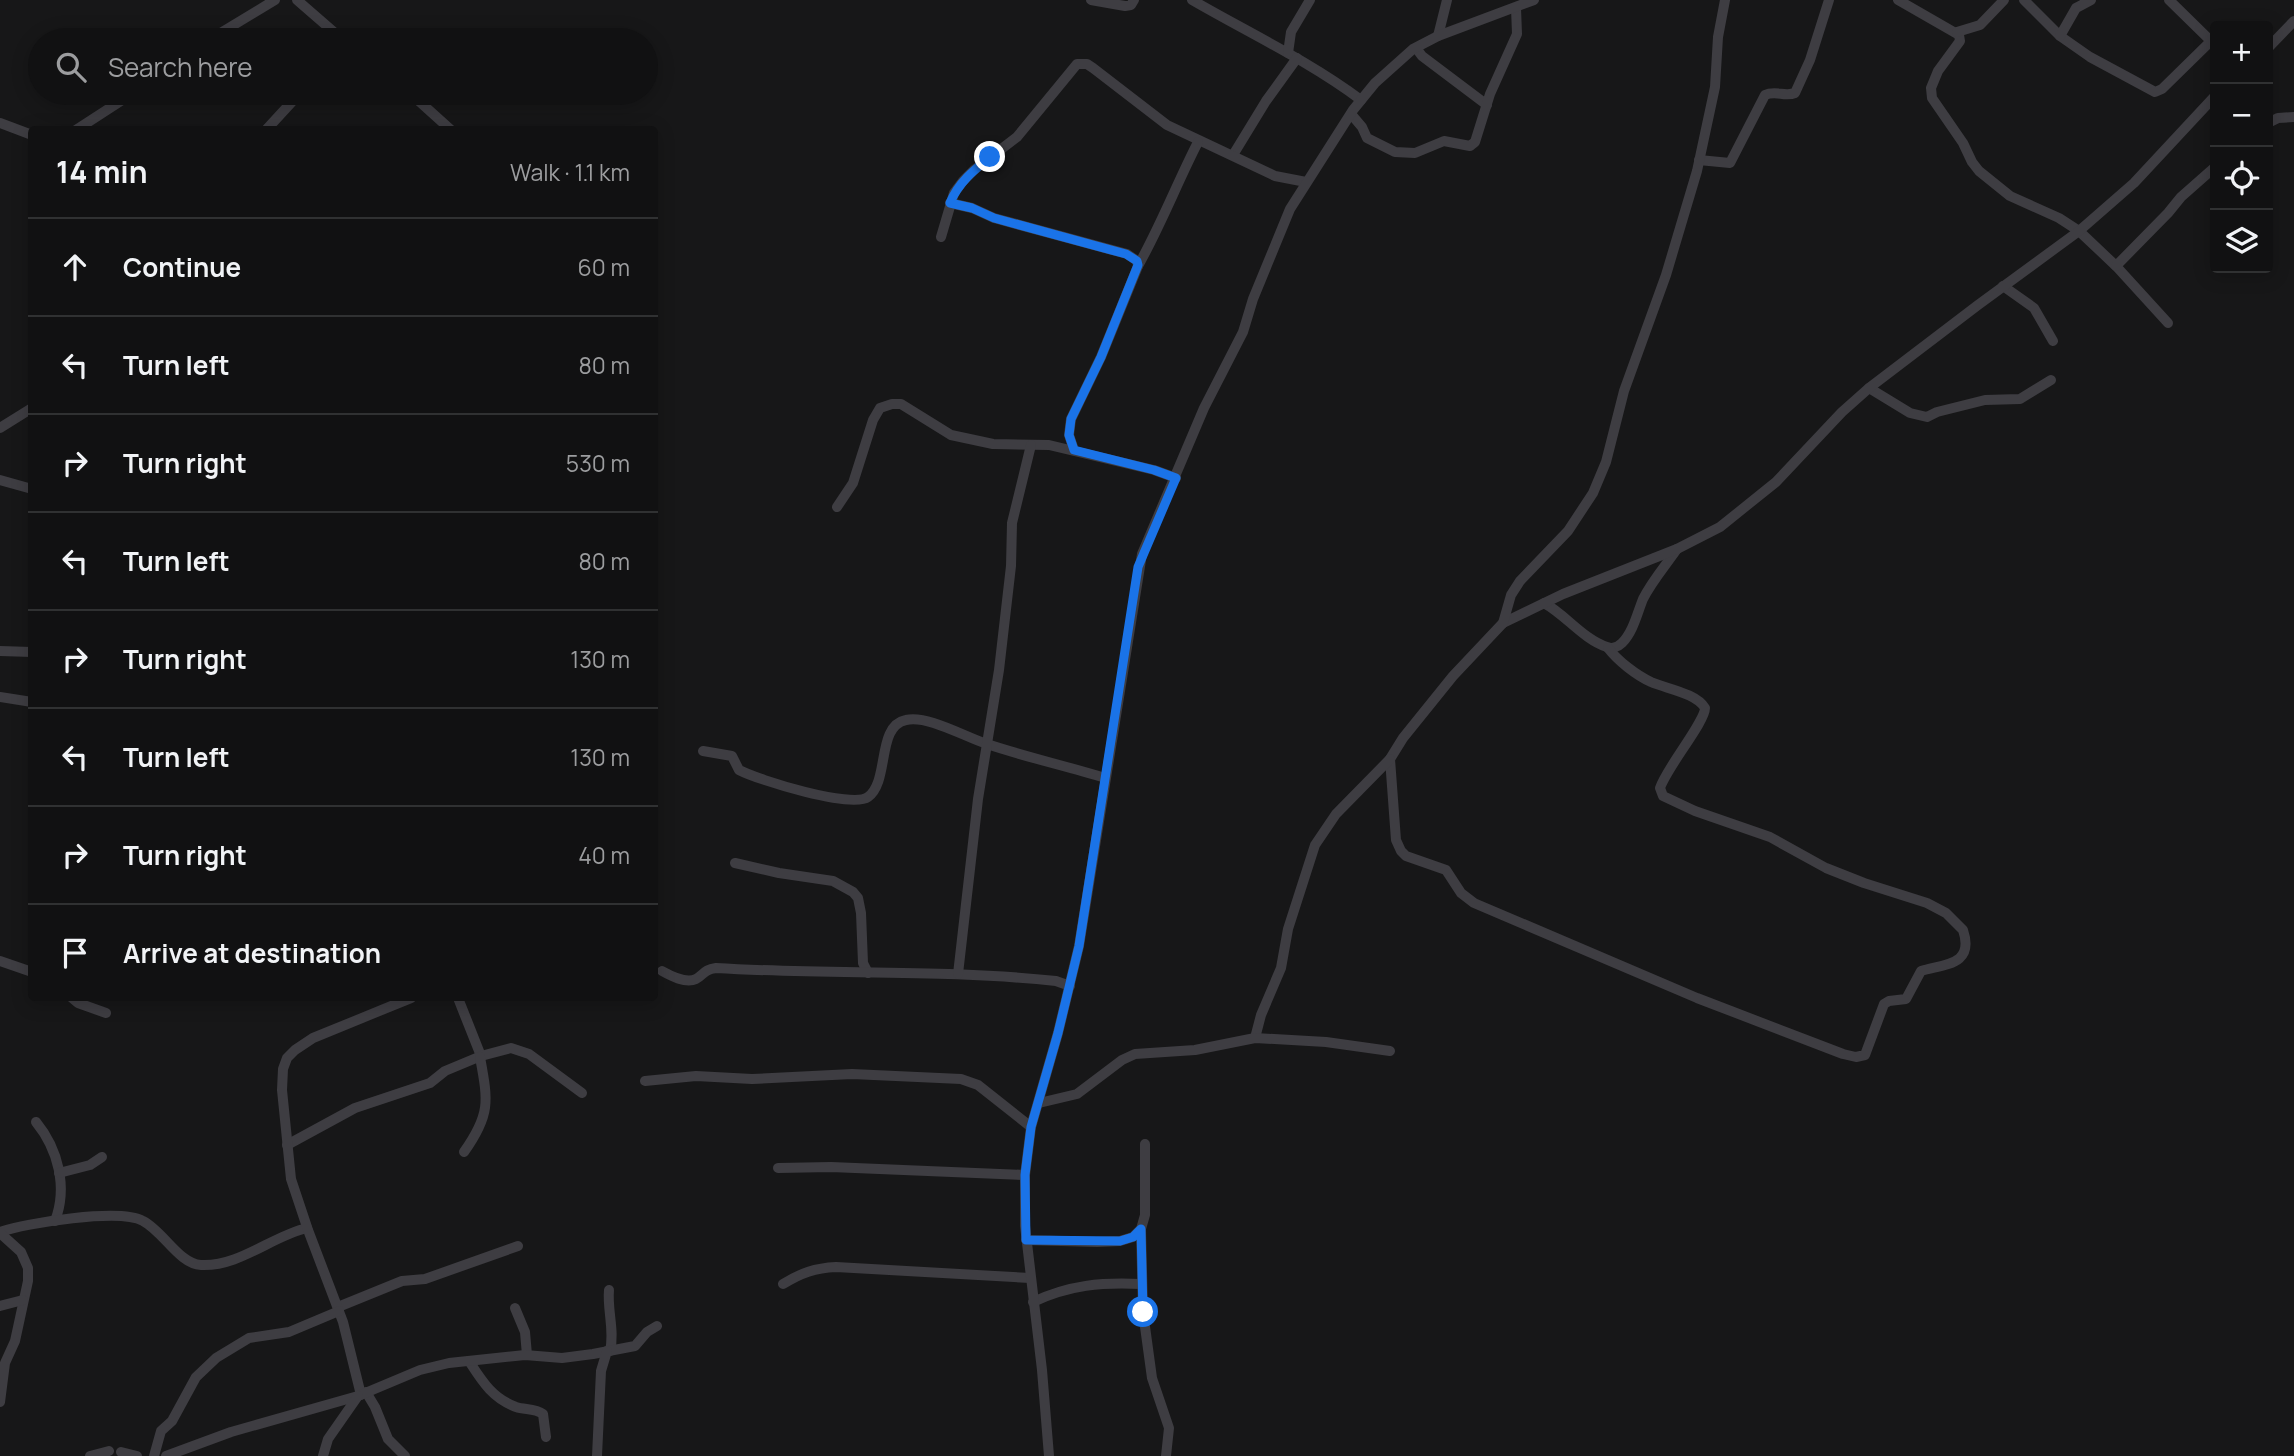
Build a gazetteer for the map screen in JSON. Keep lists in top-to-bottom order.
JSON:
{
  "page": {
    "map_buttons": ["+", "−"],
    "search": "Search here",
    "heading": ["14 min", "Walk · 1.1 km"],
    "list": [
      ["Continue", "60 m"],
      ["Turn left", "80 m"],
      ["Turn right", "530 m"],
      ["Turn left", "80 m"],
      ["Turn right", "130 m"],
      ["Turn left", "130 m"],
      ["Turn right", "40 m"],
      "Arrive at destination"
    ]
  }
}
